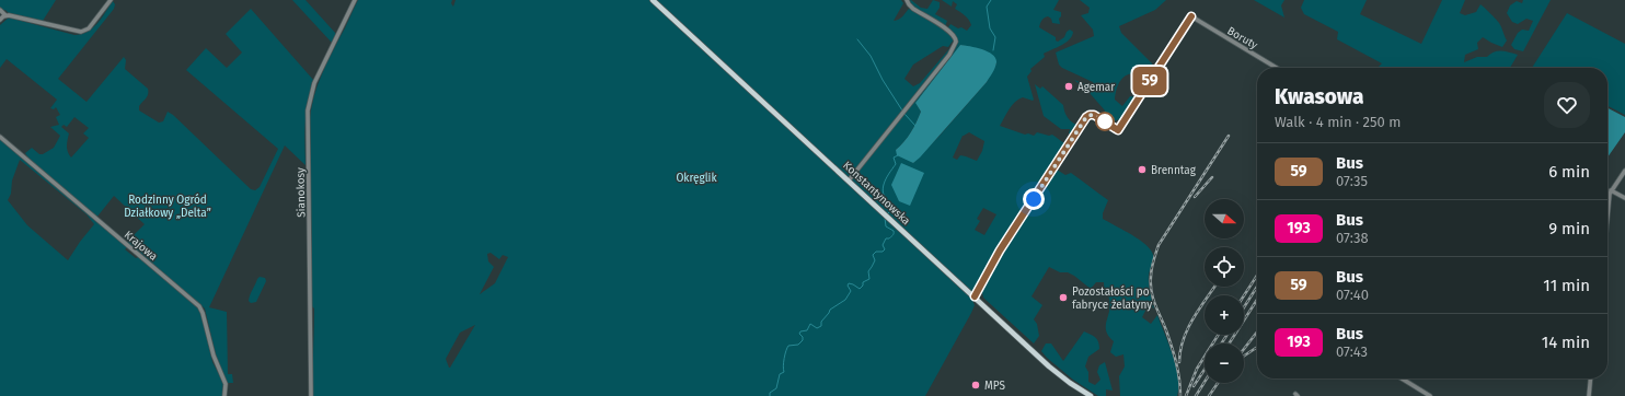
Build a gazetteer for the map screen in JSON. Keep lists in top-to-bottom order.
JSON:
{
  "streets": {
    "main road": ["Konstantynowska"],
    "street": ["Boruty", "Sianokosy", "Krajowa"]
  },
  "crossings": [
    ["Boruty", "Konstantynowska"]
  ],
  "parks": ["Okręglik", "Rodzinny Ogród Działkowy „Delta”"],
  "places": [
    "Agemar",
    "Brenntag",
    "Pozostałości po fabryce żelatyny",
    "MPS"
  ],
  "lines": ["bus line 59"],
  "north": "right",
  "page": {
    "on_map": "59",
    "heading": ["Kwasowa", "Walk · 4 min · 250 m"],
    "list": [
      {
        "mark": "59",
        "name": "Bus",
        "note": "07:35",
        "value": "6 min"
      },
      {
        "mark": "193",
        "name": "Bus",
        "note": "07:38",
        "value": "9 min"
      },
      {
        "mark": "59",
        "name": "Bus",
        "note": "07:40",
        "value": "11 min"
      },
      {
        "mark": "193",
        "name": "Bus",
        "note": "07:43",
        "value": "14 min"
      }
    ],
    "map_buttons": ["+", "−"]
  }
}
